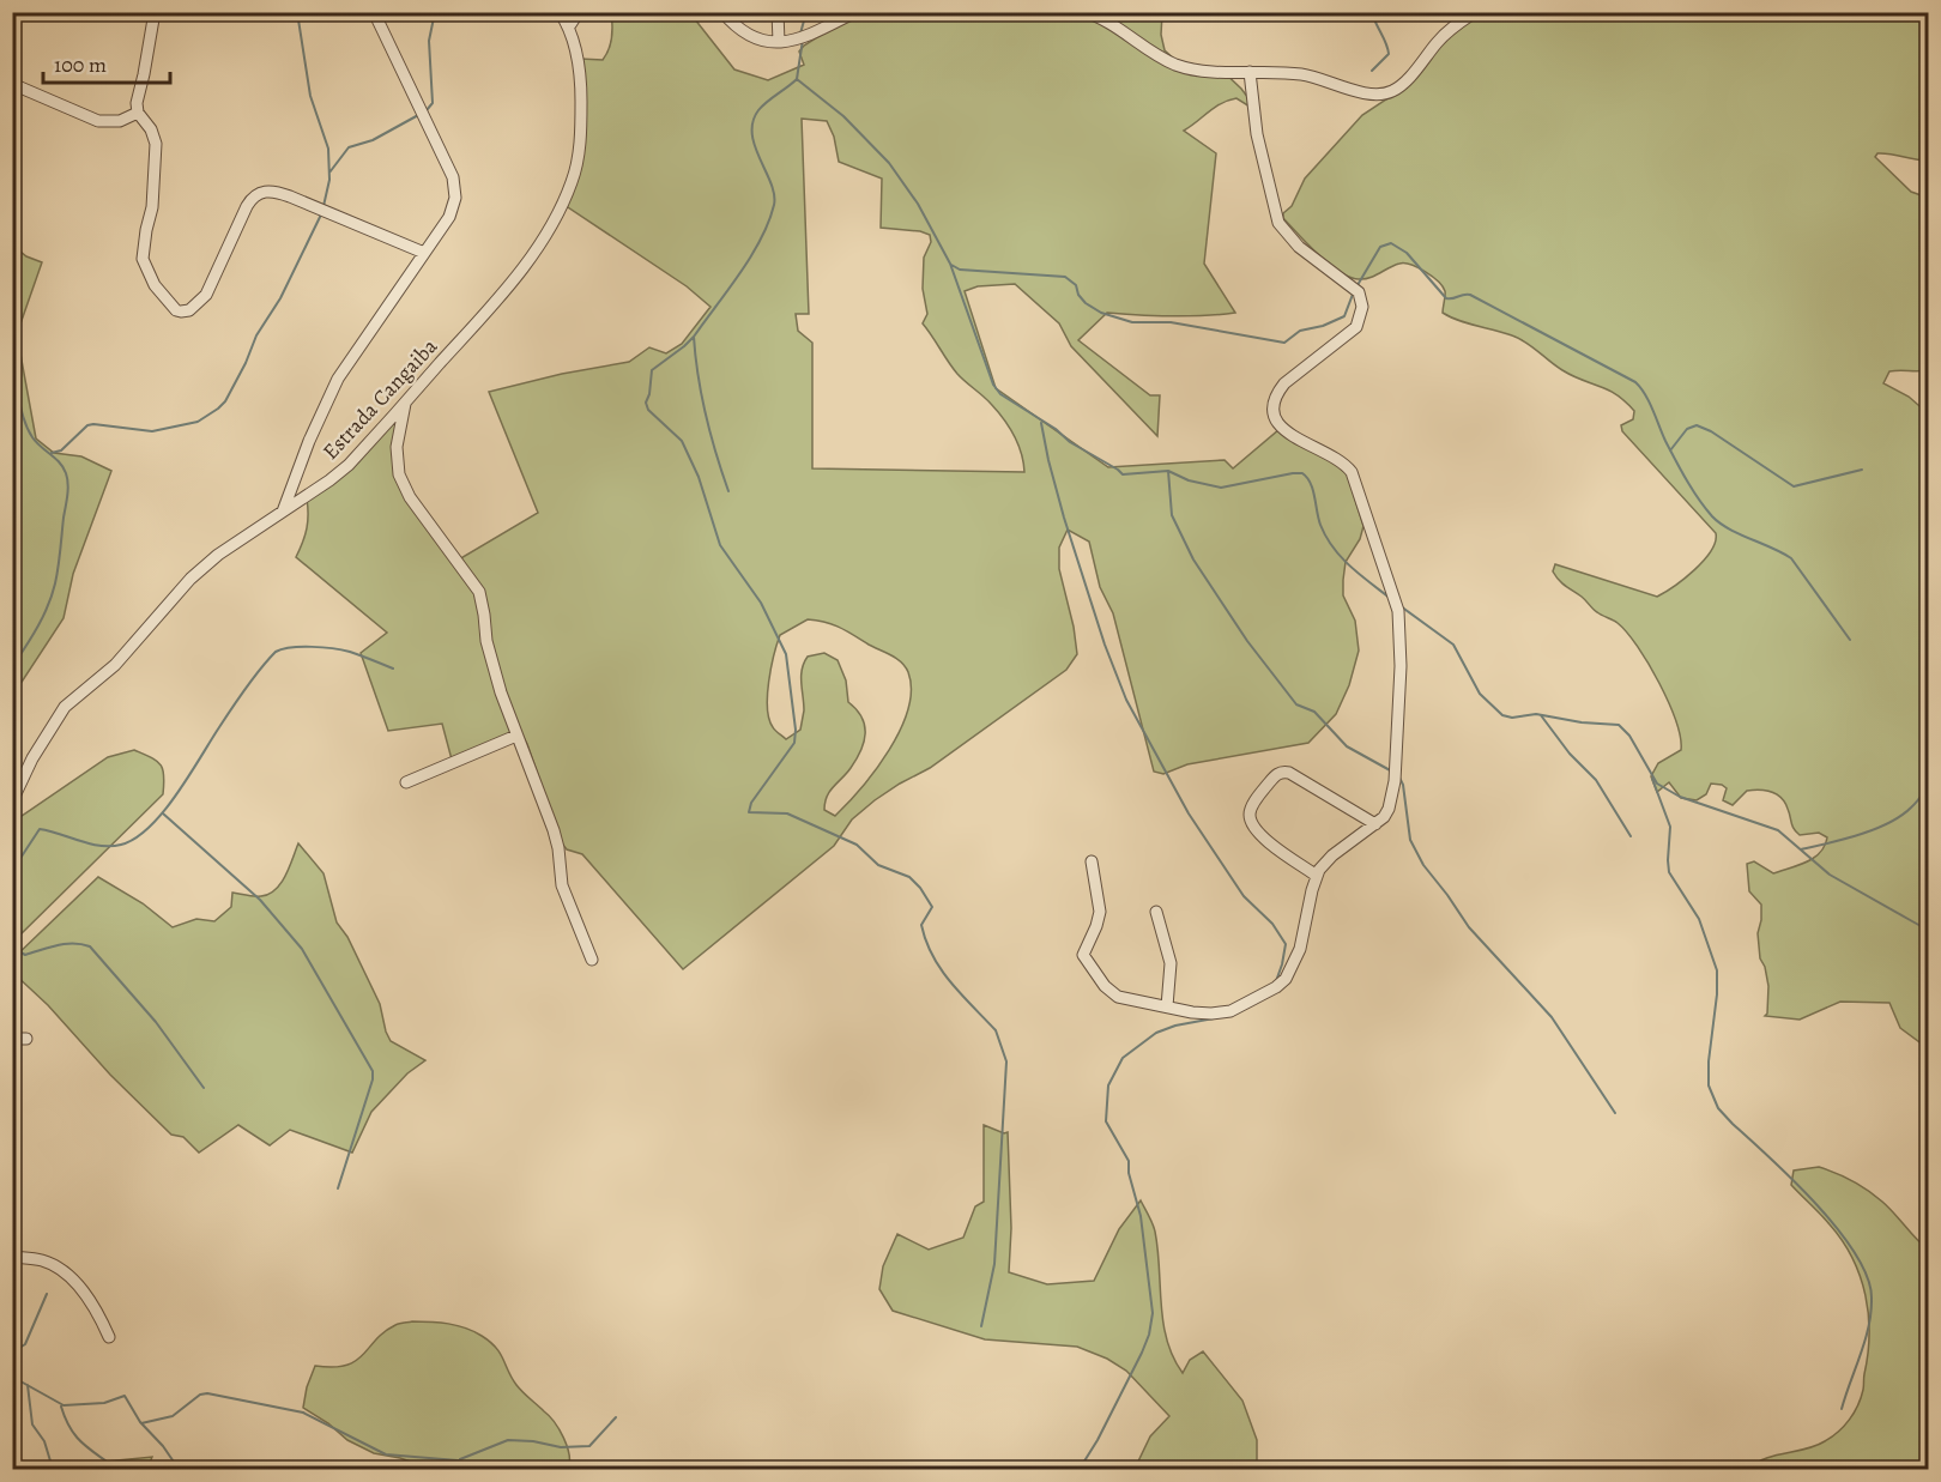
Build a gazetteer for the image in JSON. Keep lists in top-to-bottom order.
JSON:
{
  "streets": {
    "street": ["Estrada Cangaiba"]
  },
  "scale_bar": "100 m"
}
